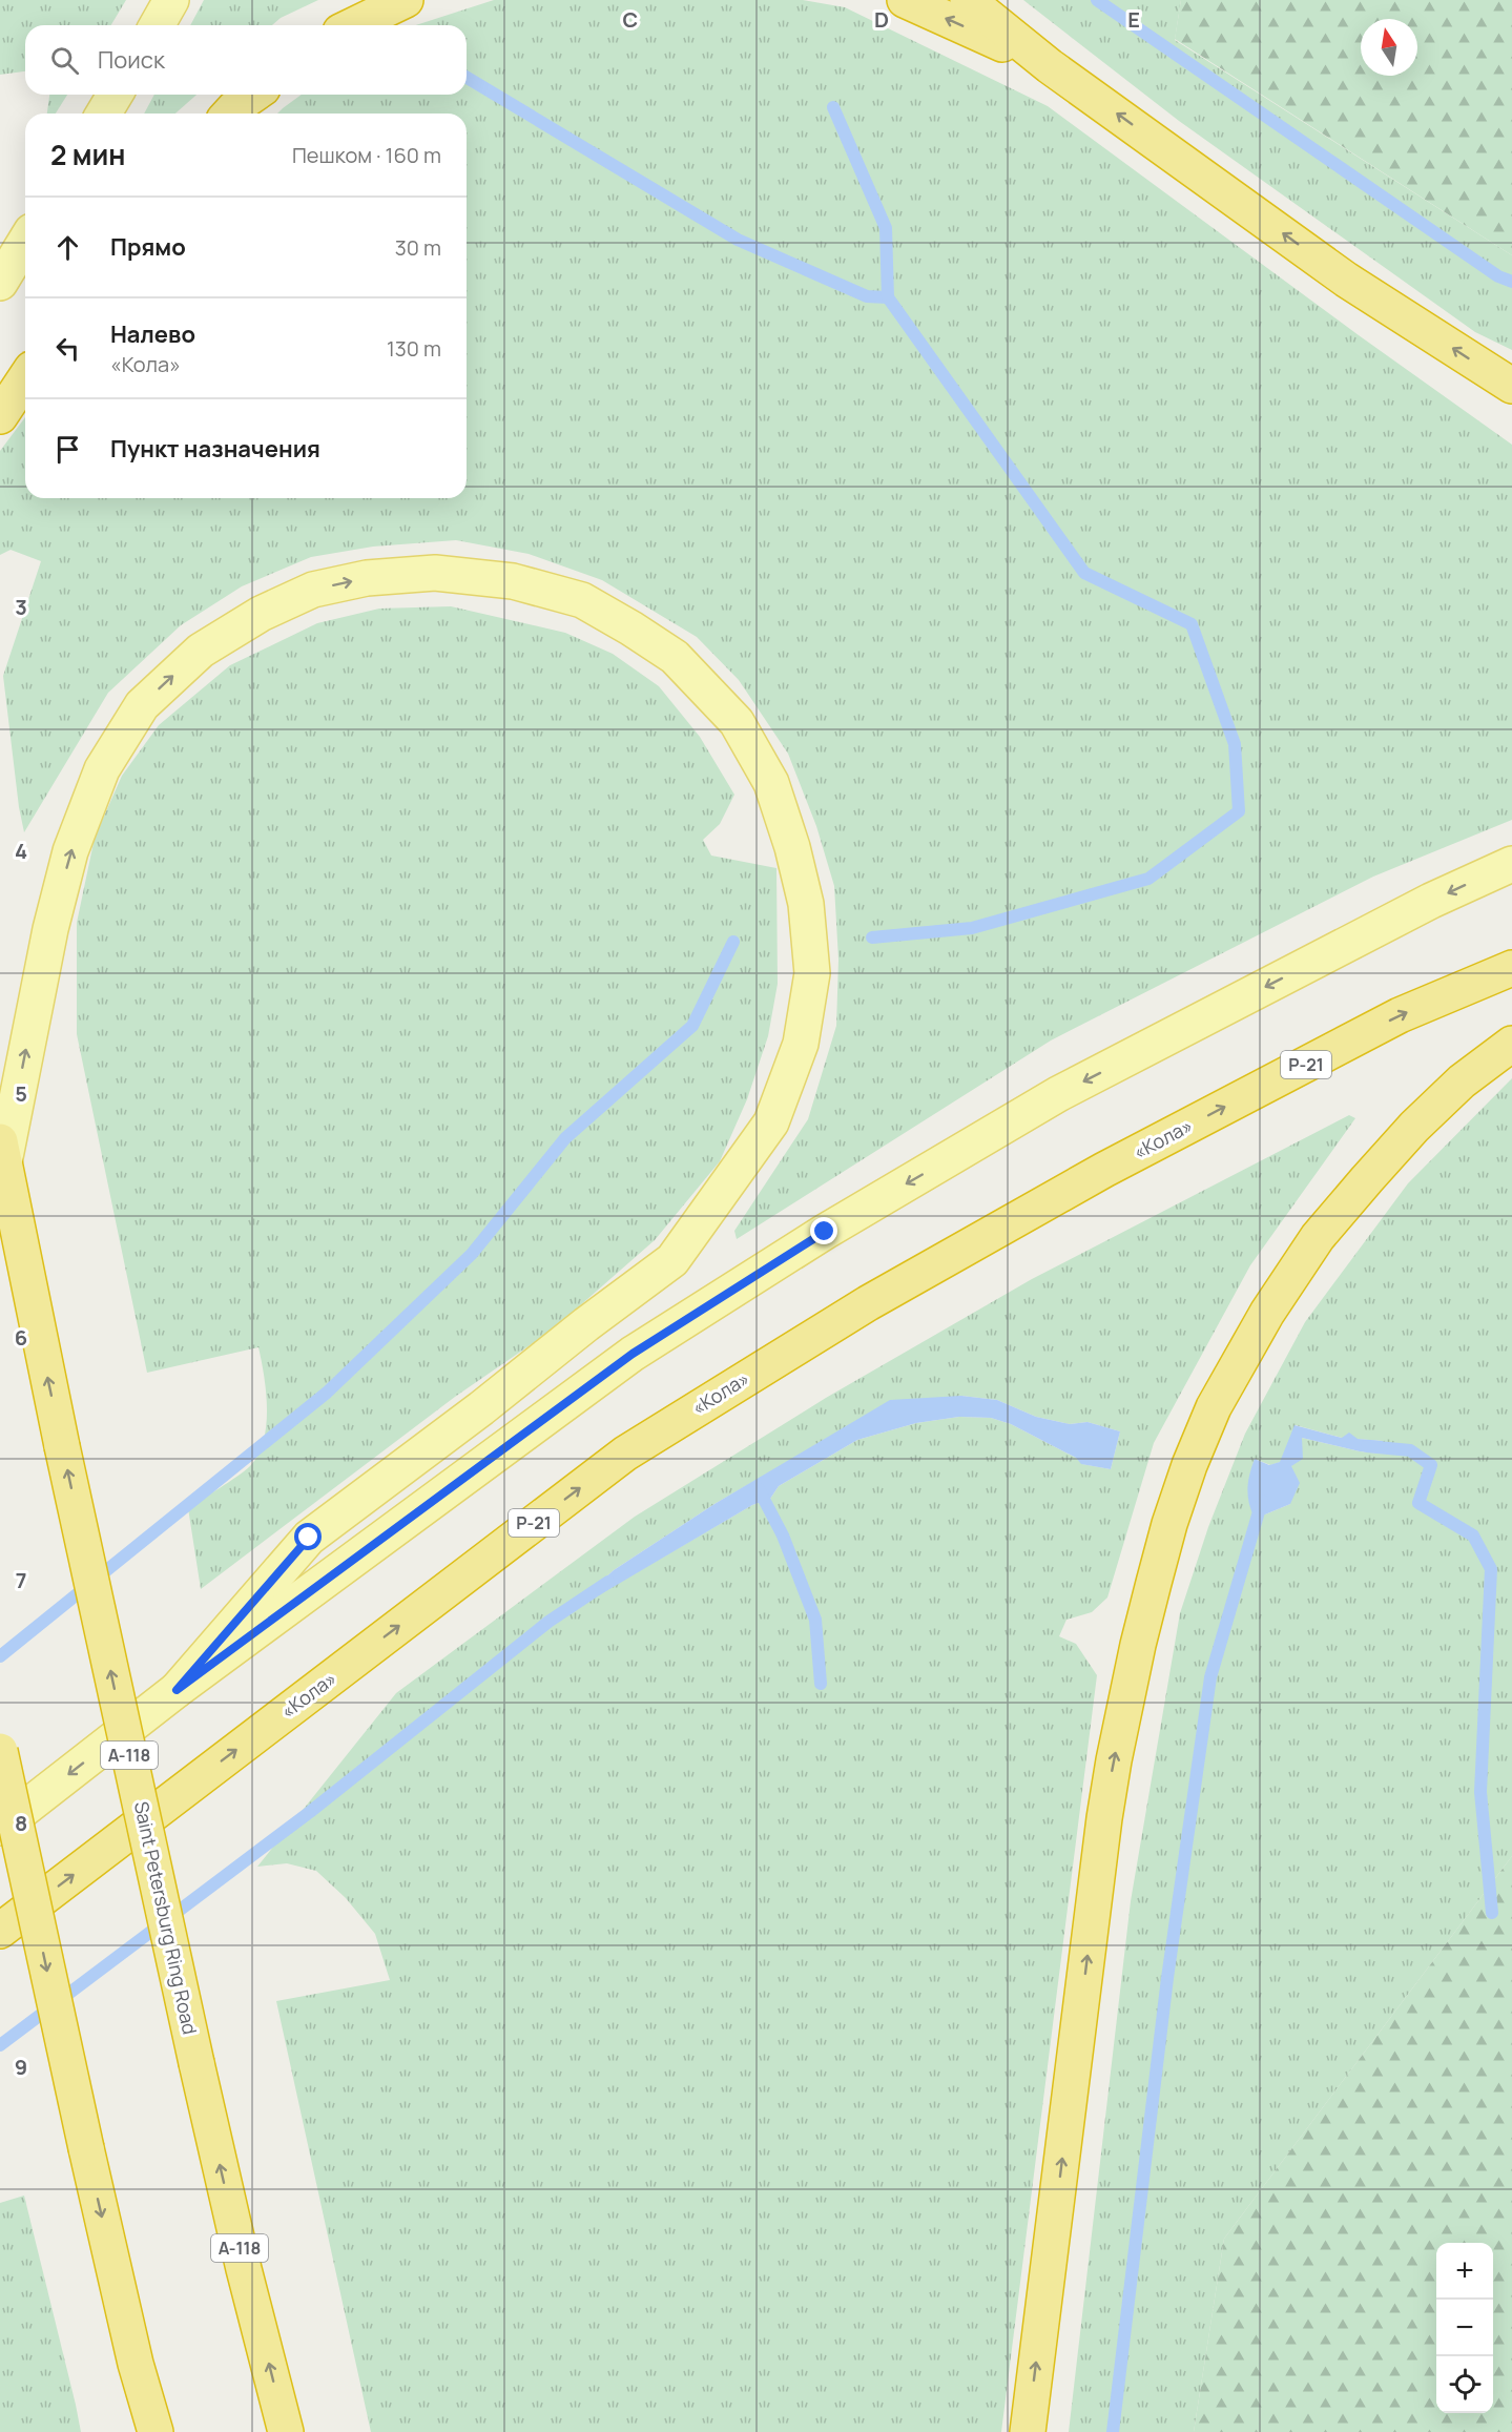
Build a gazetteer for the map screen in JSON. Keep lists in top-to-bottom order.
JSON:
{
  "streets": {
    "highway": [
      "Р-21",
      "«Кола»",
      "А-118",
      "Saint Petersburg Ring Road"
    ]
  },
  "one_way": ["«Кола»"],
  "north": "top",
  "page": {
    "search": "Поиск",
    "heading": ["2 мин", "Пешком · 160 m"],
    "list": [
      ["Прямо", "30 m"],
      ["Налево", "«Кола»", "130 m"],
      "Пункт назначения"
    ],
    "map_buttons": ["+", "−"]
  },
  "grid": {
    "columns": ["C", "D", "E"],
    "rows": [
      "3",
      "4",
      "5",
      "6",
      "7",
      "8",
      "9"
    ]
  }
}
